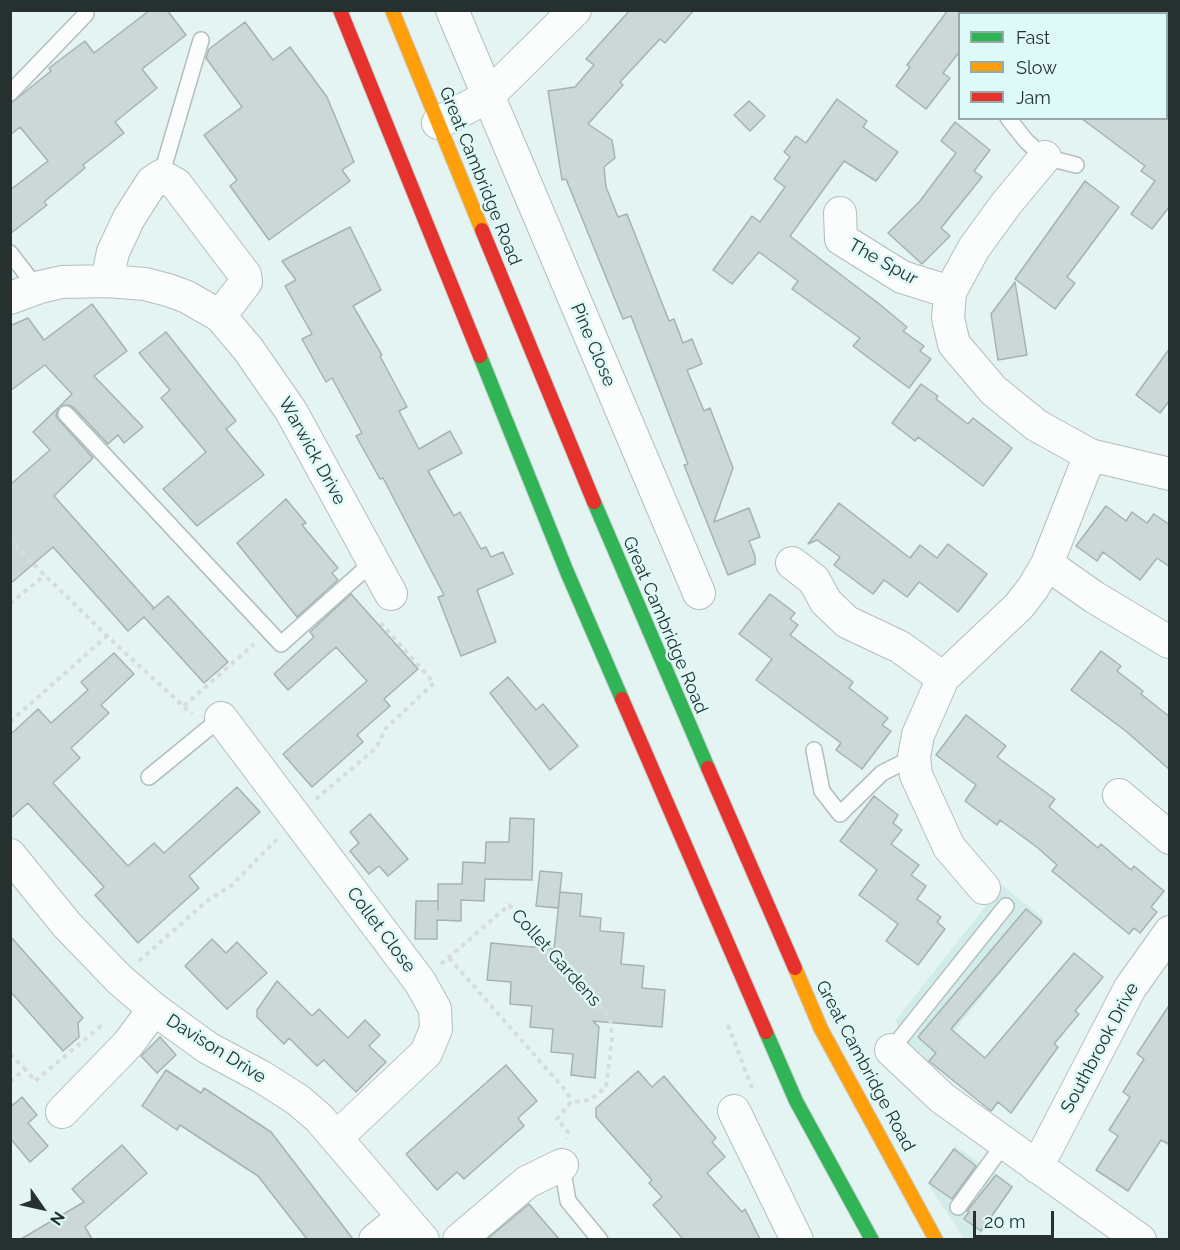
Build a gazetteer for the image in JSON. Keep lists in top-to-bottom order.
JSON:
{
  "streets": {
    "highway": ["Great Cambridge Road"],
    "street": [
      "The Spur",
      "Pine Close",
      "Warwick Drive",
      "Collet Close",
      "Southbrook Drive",
      "Davison Drive"
    ],
    "path": ["Collet Gardens"]
  },
  "crossings": [
    ["Collet Close", "Collet Gardens"],
    ["Collet Close", "Davison Drive"]
  ],
  "legend": ["Fast", "Slow", "Jam"],
  "scale_bar": "20 m",
  "north": "bottom right"
}
